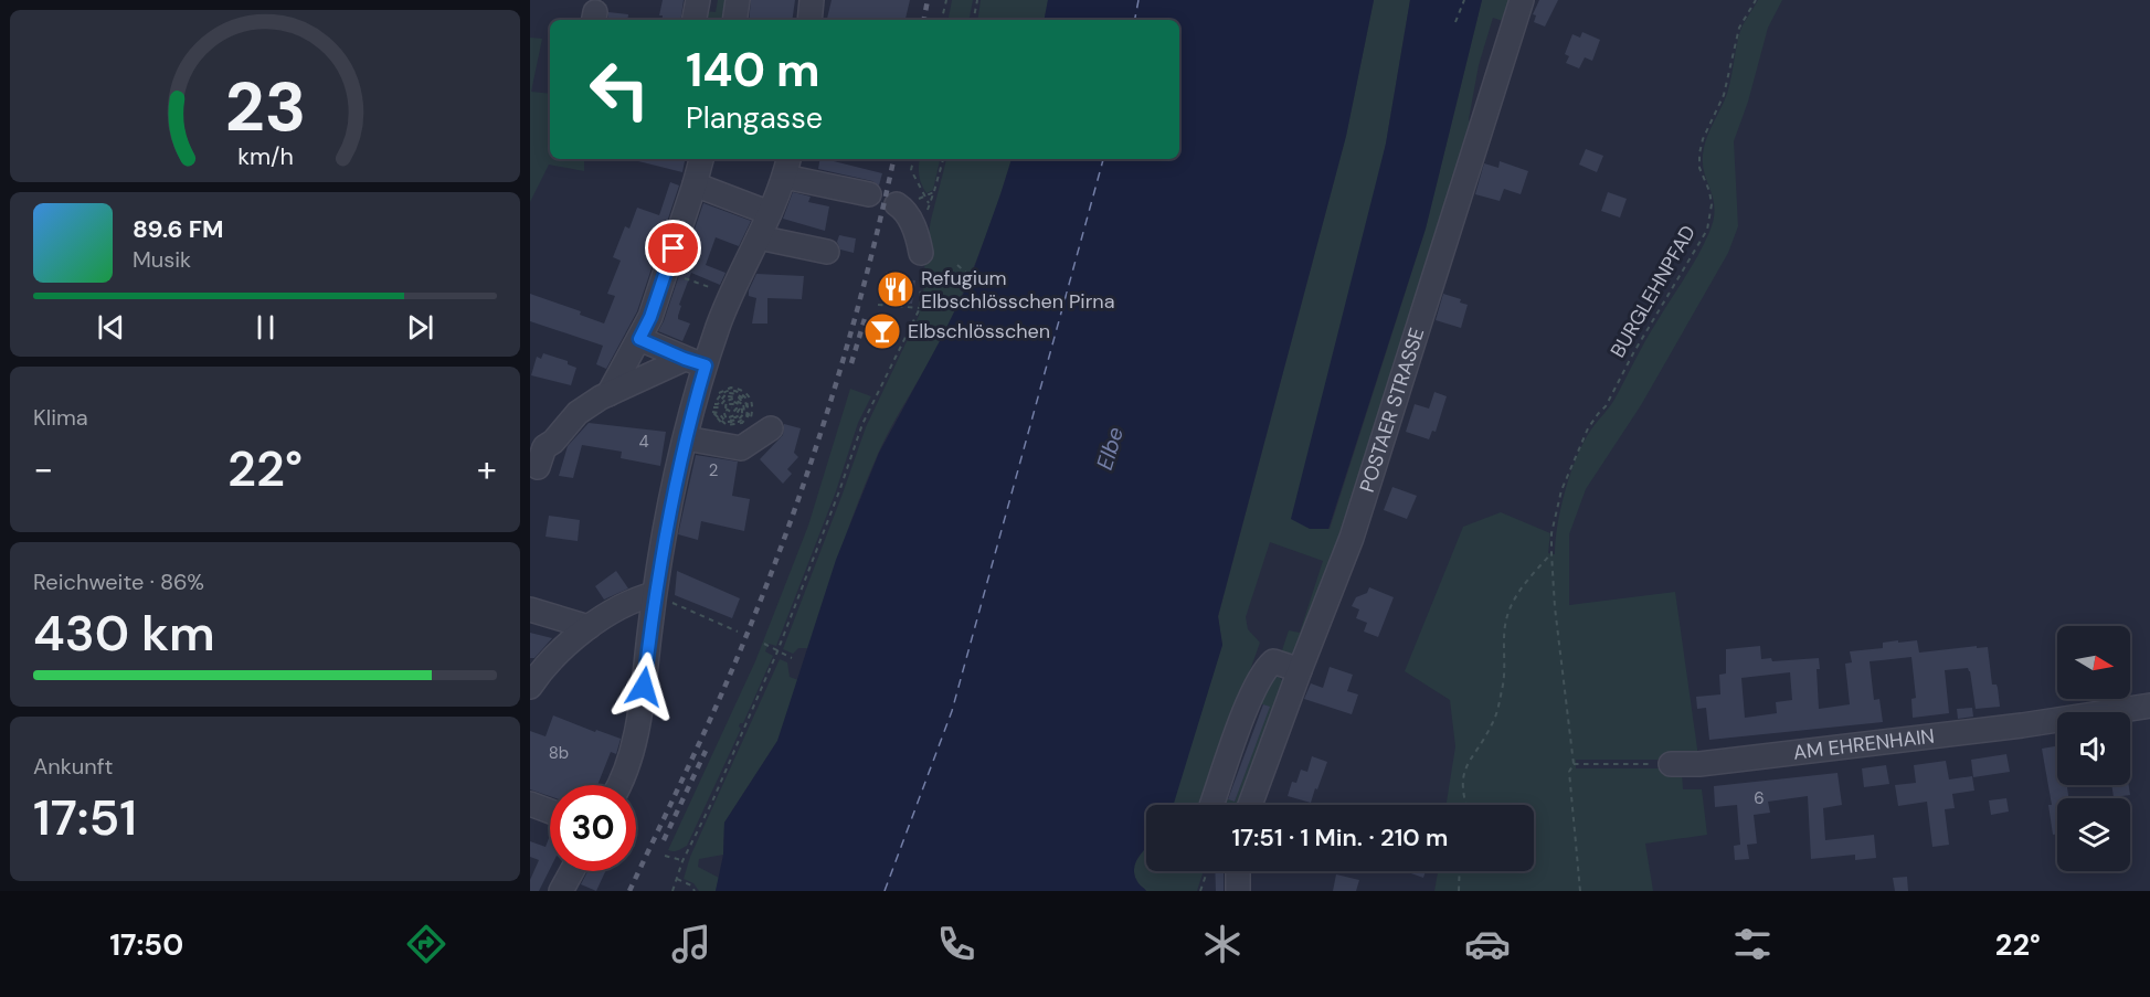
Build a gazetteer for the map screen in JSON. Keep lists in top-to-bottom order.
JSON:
{
  "streets": {
    "street": ["POSTAER STRASSE", "AM EHRENHAIN"],
    "path": ["BURGLEHNPFAD"]
  },
  "water": ["Elbe"],
  "places": {
    "restaurant": ["Refugium Elbschlösschen Pirna"],
    "bar": ["Elbschlösschen"]
  },
  "house_numbers": [
    "4",
    "2",
    "8b",
    "6"
  ],
  "north": "right",
  "page": {
    "turn": ["140 m", "Plangasse"],
    "song": ["89.6 FM", "Musik"],
    "tile": [
      "Klima",
      ["Reichweite · 86%", "430 km"],
      ["Ankunft", "17:51"]
    ],
    "heat": ["−", "22°", "+"],
    "limit": "30",
    "trip": "17:51 · 1 Min. · 210 m",
    "tabs": ["17:50", "22°"],
    "gauge": ["23", "km/h"]
  }
}
